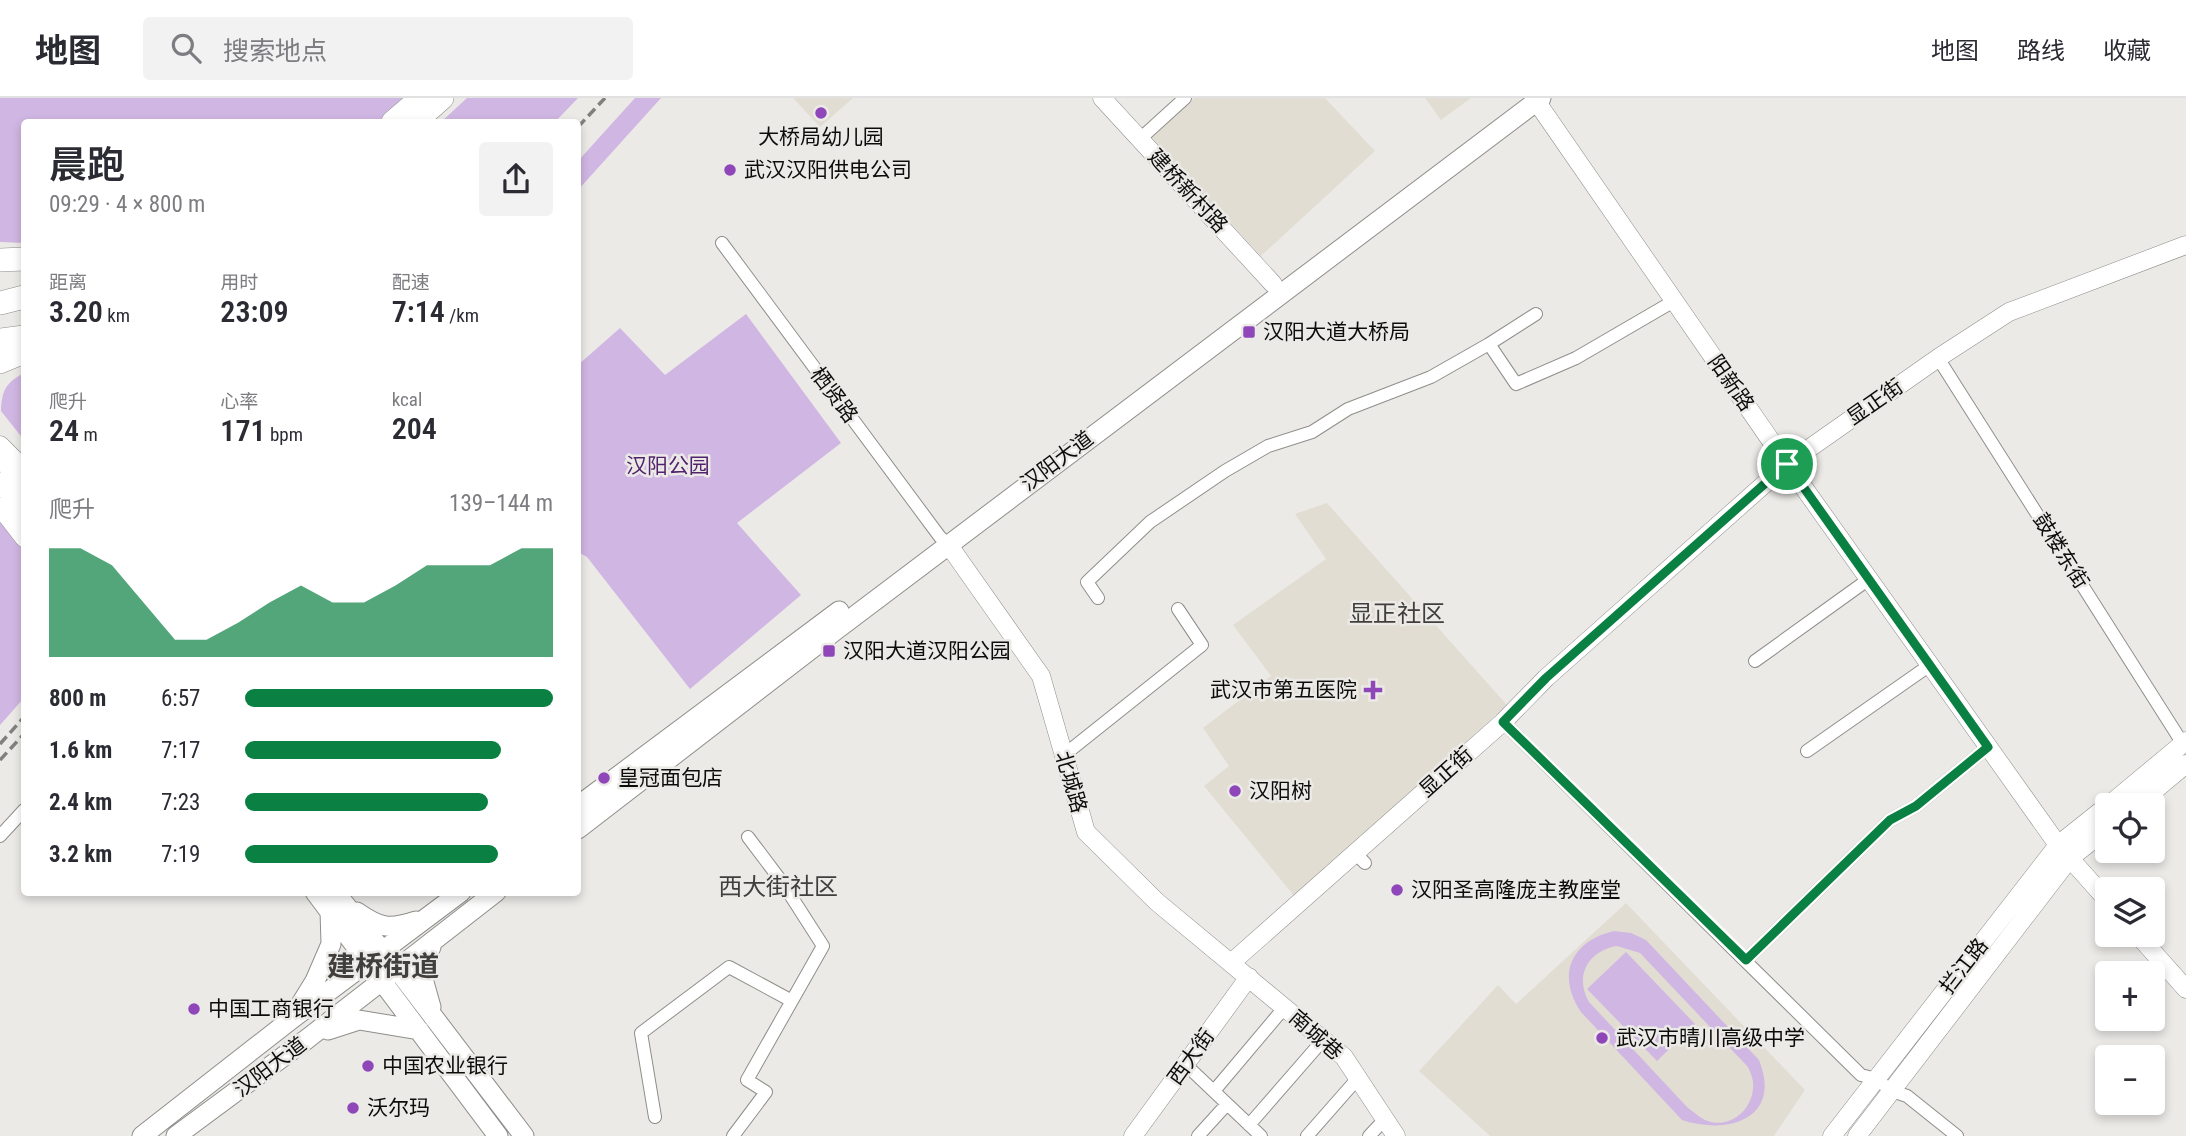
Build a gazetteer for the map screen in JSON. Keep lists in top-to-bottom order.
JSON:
{
  "streets": {
    "main road": ["汉阳大道"],
    "street": [
      "建桥新村路",
      "阳新路",
      "栖贤路",
      "显正街",
      "鼓楼东街",
      "北城路",
      "拦江路",
      "南城巷",
      "西大街"
    ]
  },
  "crossings": [
    ["建桥新村路", "汉阳大道"],
    ["阳新路", "显正街"],
    ["阳新路", "汉阳大道"],
    ["阳新路", "拦江路"],
    ["栖贤路", "汉阳大道"],
    ["栖贤路", "北城路"],
    ["显正街", "鼓楼东街"],
    ["显正街", "北城路"],
    ["汉阳大道", "北城路"],
    ["鼓楼东街", "拦江路"],
    ["北城路", "南城巷"],
    ["北城路", "西大街"],
    ["南城巷", "西大街"]
  ],
  "districts": ["显正社区", "西大街社区", "建桥街道"],
  "parks": ["汉阳公园"],
  "places": {
    "other": [
      "大桥局幼儿园",
      "武汉汉阳供电公司",
      "皇冠面包店",
      "汉阳树",
      "汉阳圣高隆庞主教座堂",
      "中国工商银行",
      "武汉市晴川高级中学",
      "中国农业银行",
      "沃尔玛"
    ],
    "transit": ["汉阳大道大桥局", "汉阳大道汉阳公园"],
    "health": ["武汉市第五医院"]
  },
  "page": {
    "header": "地图",
    "search": "搜索地点",
    "nav": ["地图", "路线", "收藏"],
    "heading": ["晨跑", "09:29 · 4 × 800 m"],
    "stats": [
      ["距离", "3.20 km"],
      ["用时", "23:09"],
      ["配速", "7:14 /km"],
      ["爬升", "24 m"],
      ["心率", "171 bpm"],
      ["kcal", "204"]
    ],
    "chart": ["爬升", "139–144 m"],
    "list": [
      {
        "name": "800 m",
        "note": "6:57"
      },
      {
        "name": "1.6 km",
        "note": "7:17"
      },
      {
        "name": "2.4 km",
        "note": "7:23"
      },
      {
        "name": "3.2 km",
        "note": "7:19"
      }
    ],
    "map_buttons": ["+", "−"]
  }
}
